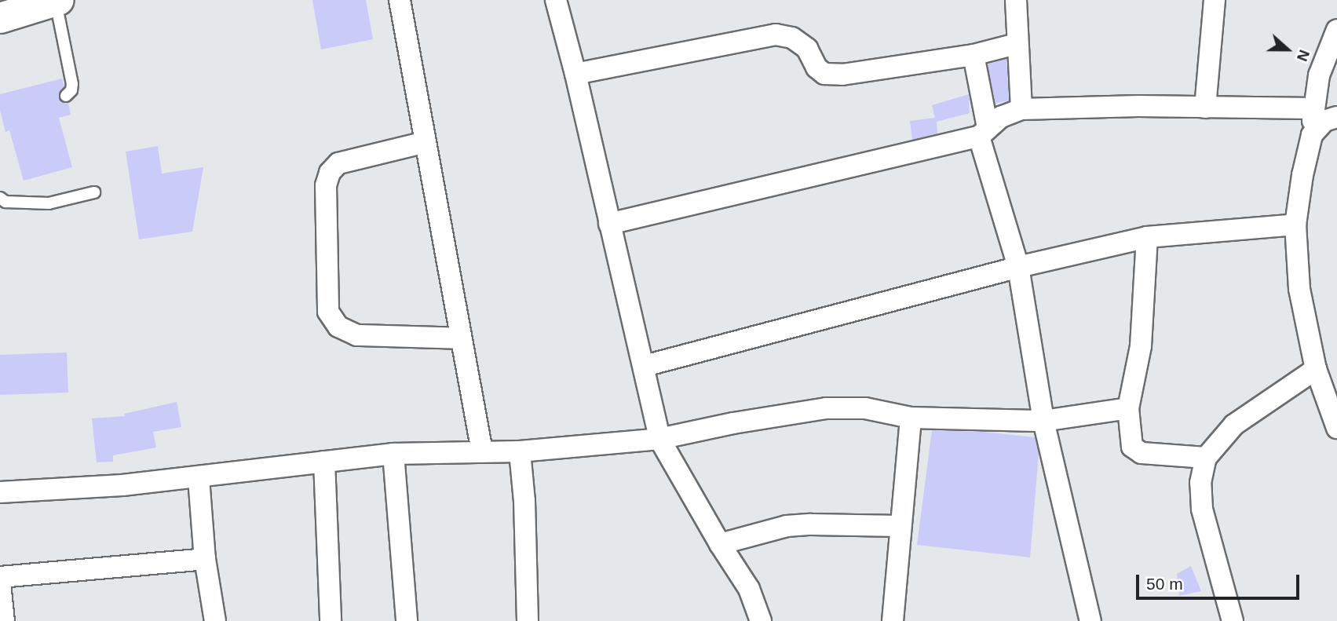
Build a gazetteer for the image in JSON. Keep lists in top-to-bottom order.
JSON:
{
  "scale_bar": "50 m",
  "north": "right"
}
